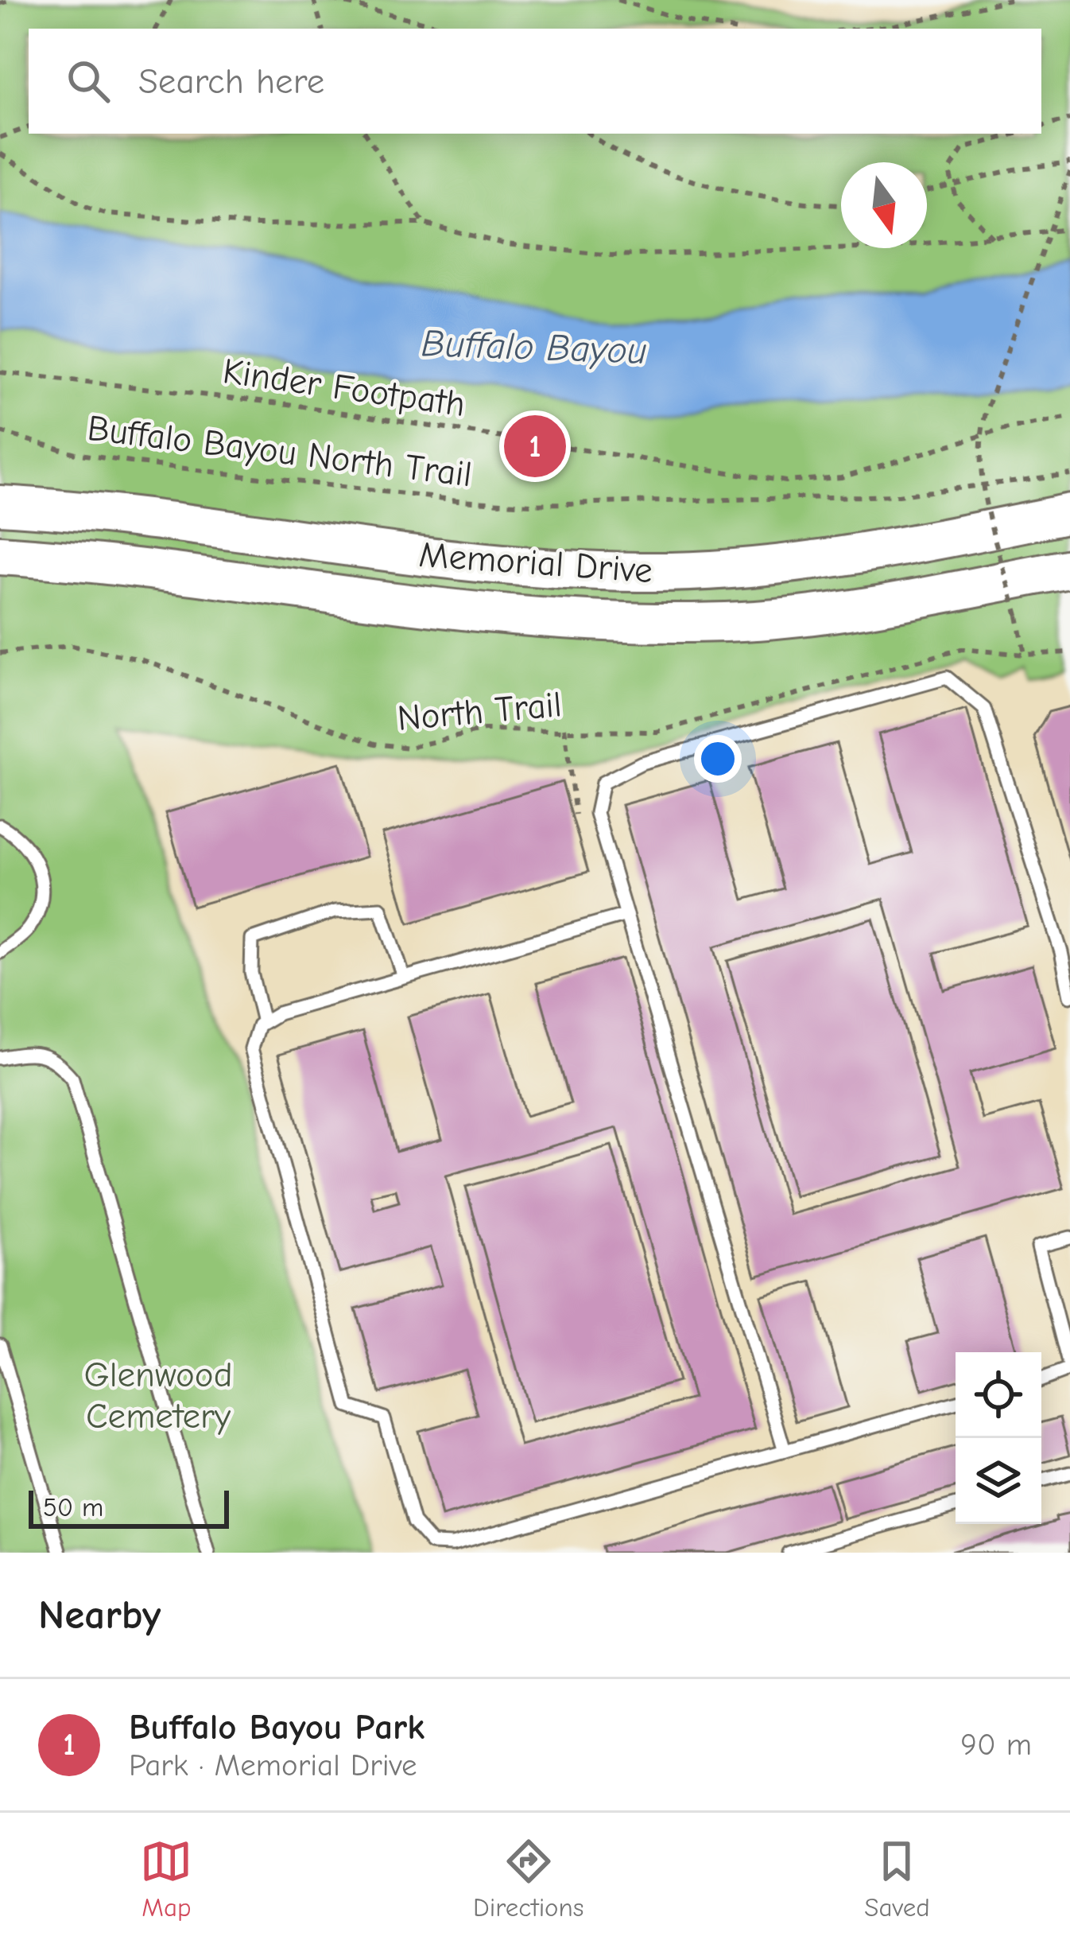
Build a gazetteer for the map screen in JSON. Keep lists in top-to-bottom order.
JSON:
{
  "streets": {
    "main road": ["Memorial Drive"],
    "path": ["Kinder Footpath", "Buffalo Bayou North Trail", "North Trail"]
  },
  "water": ["Buffalo Bayou"],
  "parks": ["Glenwood Cemetery"],
  "scale_bar": "50 m",
  "north": "bottom",
  "page": {
    "search": "Search here",
    "pins": "1",
    "scale": "50 m",
    "heading": "Nearby",
    "list": [
      {
        "mark": "1",
        "name": "Buffalo Bayou Park",
        "note": "Park · Memorial Drive",
        "value": "90 m"
      }
    ],
    "nav": ["Map", "Directions", "Saved"]
  }
}
